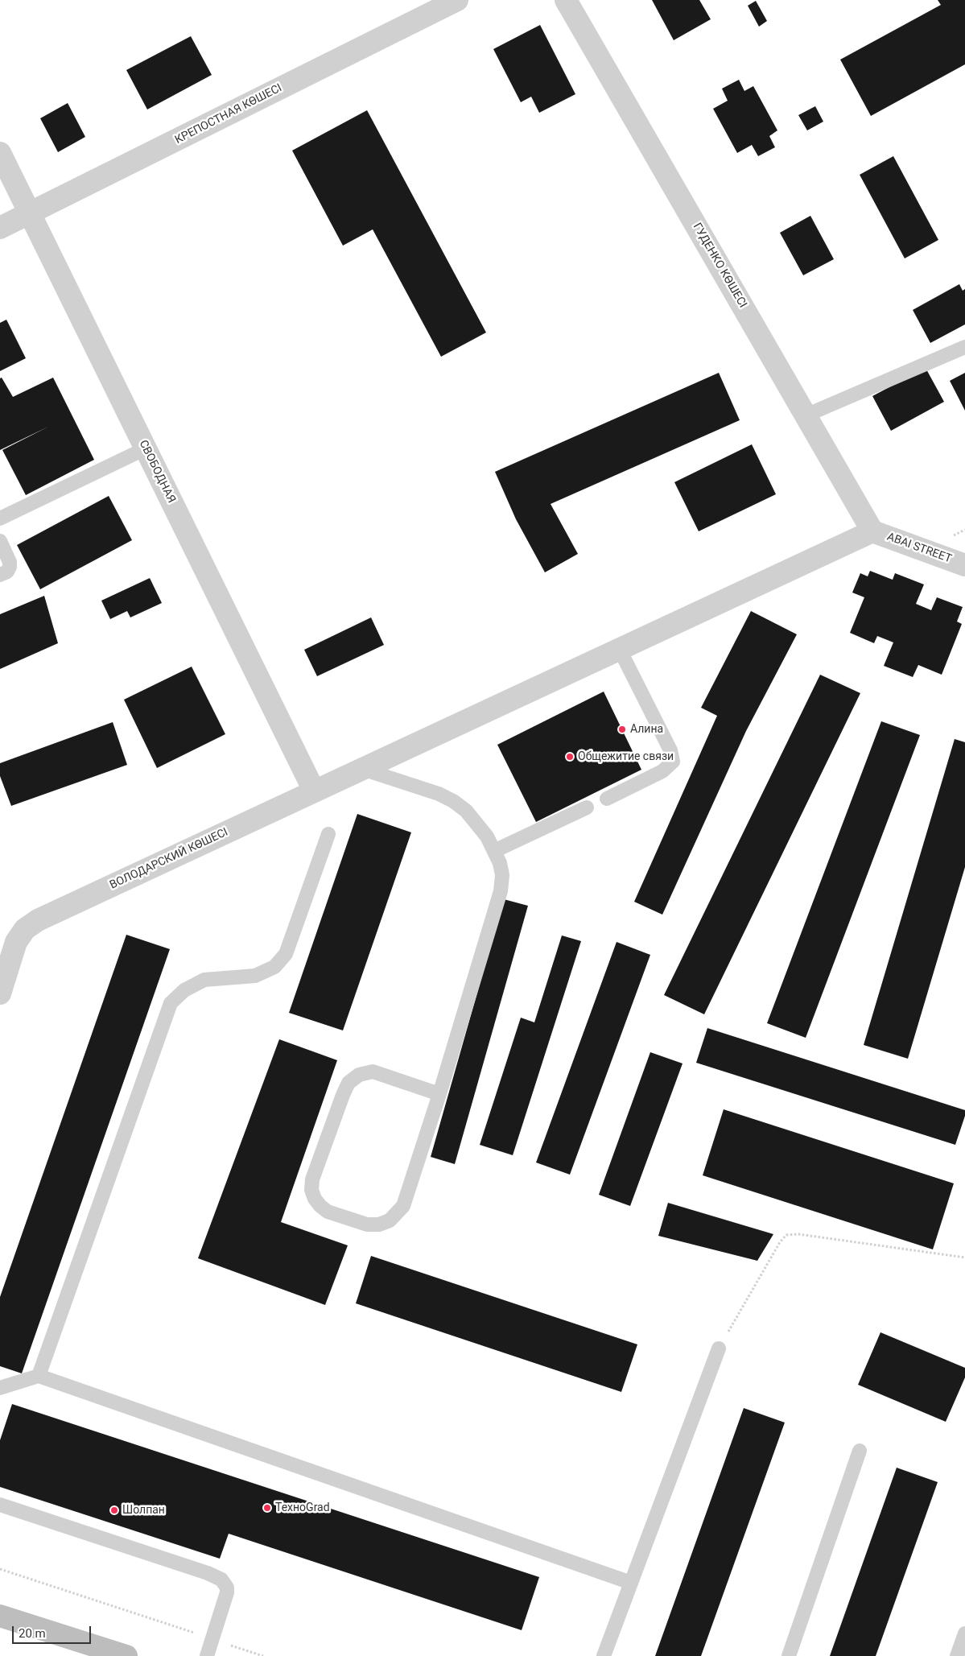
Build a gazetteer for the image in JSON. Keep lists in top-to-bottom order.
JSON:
{
  "streets": {
    "street": [
      "КРЕПОСТНАЯ КӨШЕСІ",
      "ГУДЕНКО КӨШЕСІ",
      "СВОБОДНАЯ",
      "ABAI STREET",
      "ВОЛОДАРСКИЙ КӨШЕСІ"
    ]
  },
  "crossings": [
    ["КРЕПОСТНАЯ КӨШЕСІ", "СВОБОДНАЯ"],
    ["ГУДЕНКО КӨШЕСІ", "ABAI STREET"],
    ["ГУДЕНКО КӨШЕСІ", "ВОЛОДАРСКИЙ КӨШЕСІ"],
    ["СВОБОДНАЯ", "ВОЛОДАРСКИЙ КӨШЕСІ"],
    ["ABAI STREET", "ВОЛОДАРСКИЙ КӨШЕСІ"]
  ],
  "places": [
    "Алина",
    "Общежитие связи",
    "ТехноGrad",
    "Шолпан"
  ],
  "scale_bar": "20 m"
}
